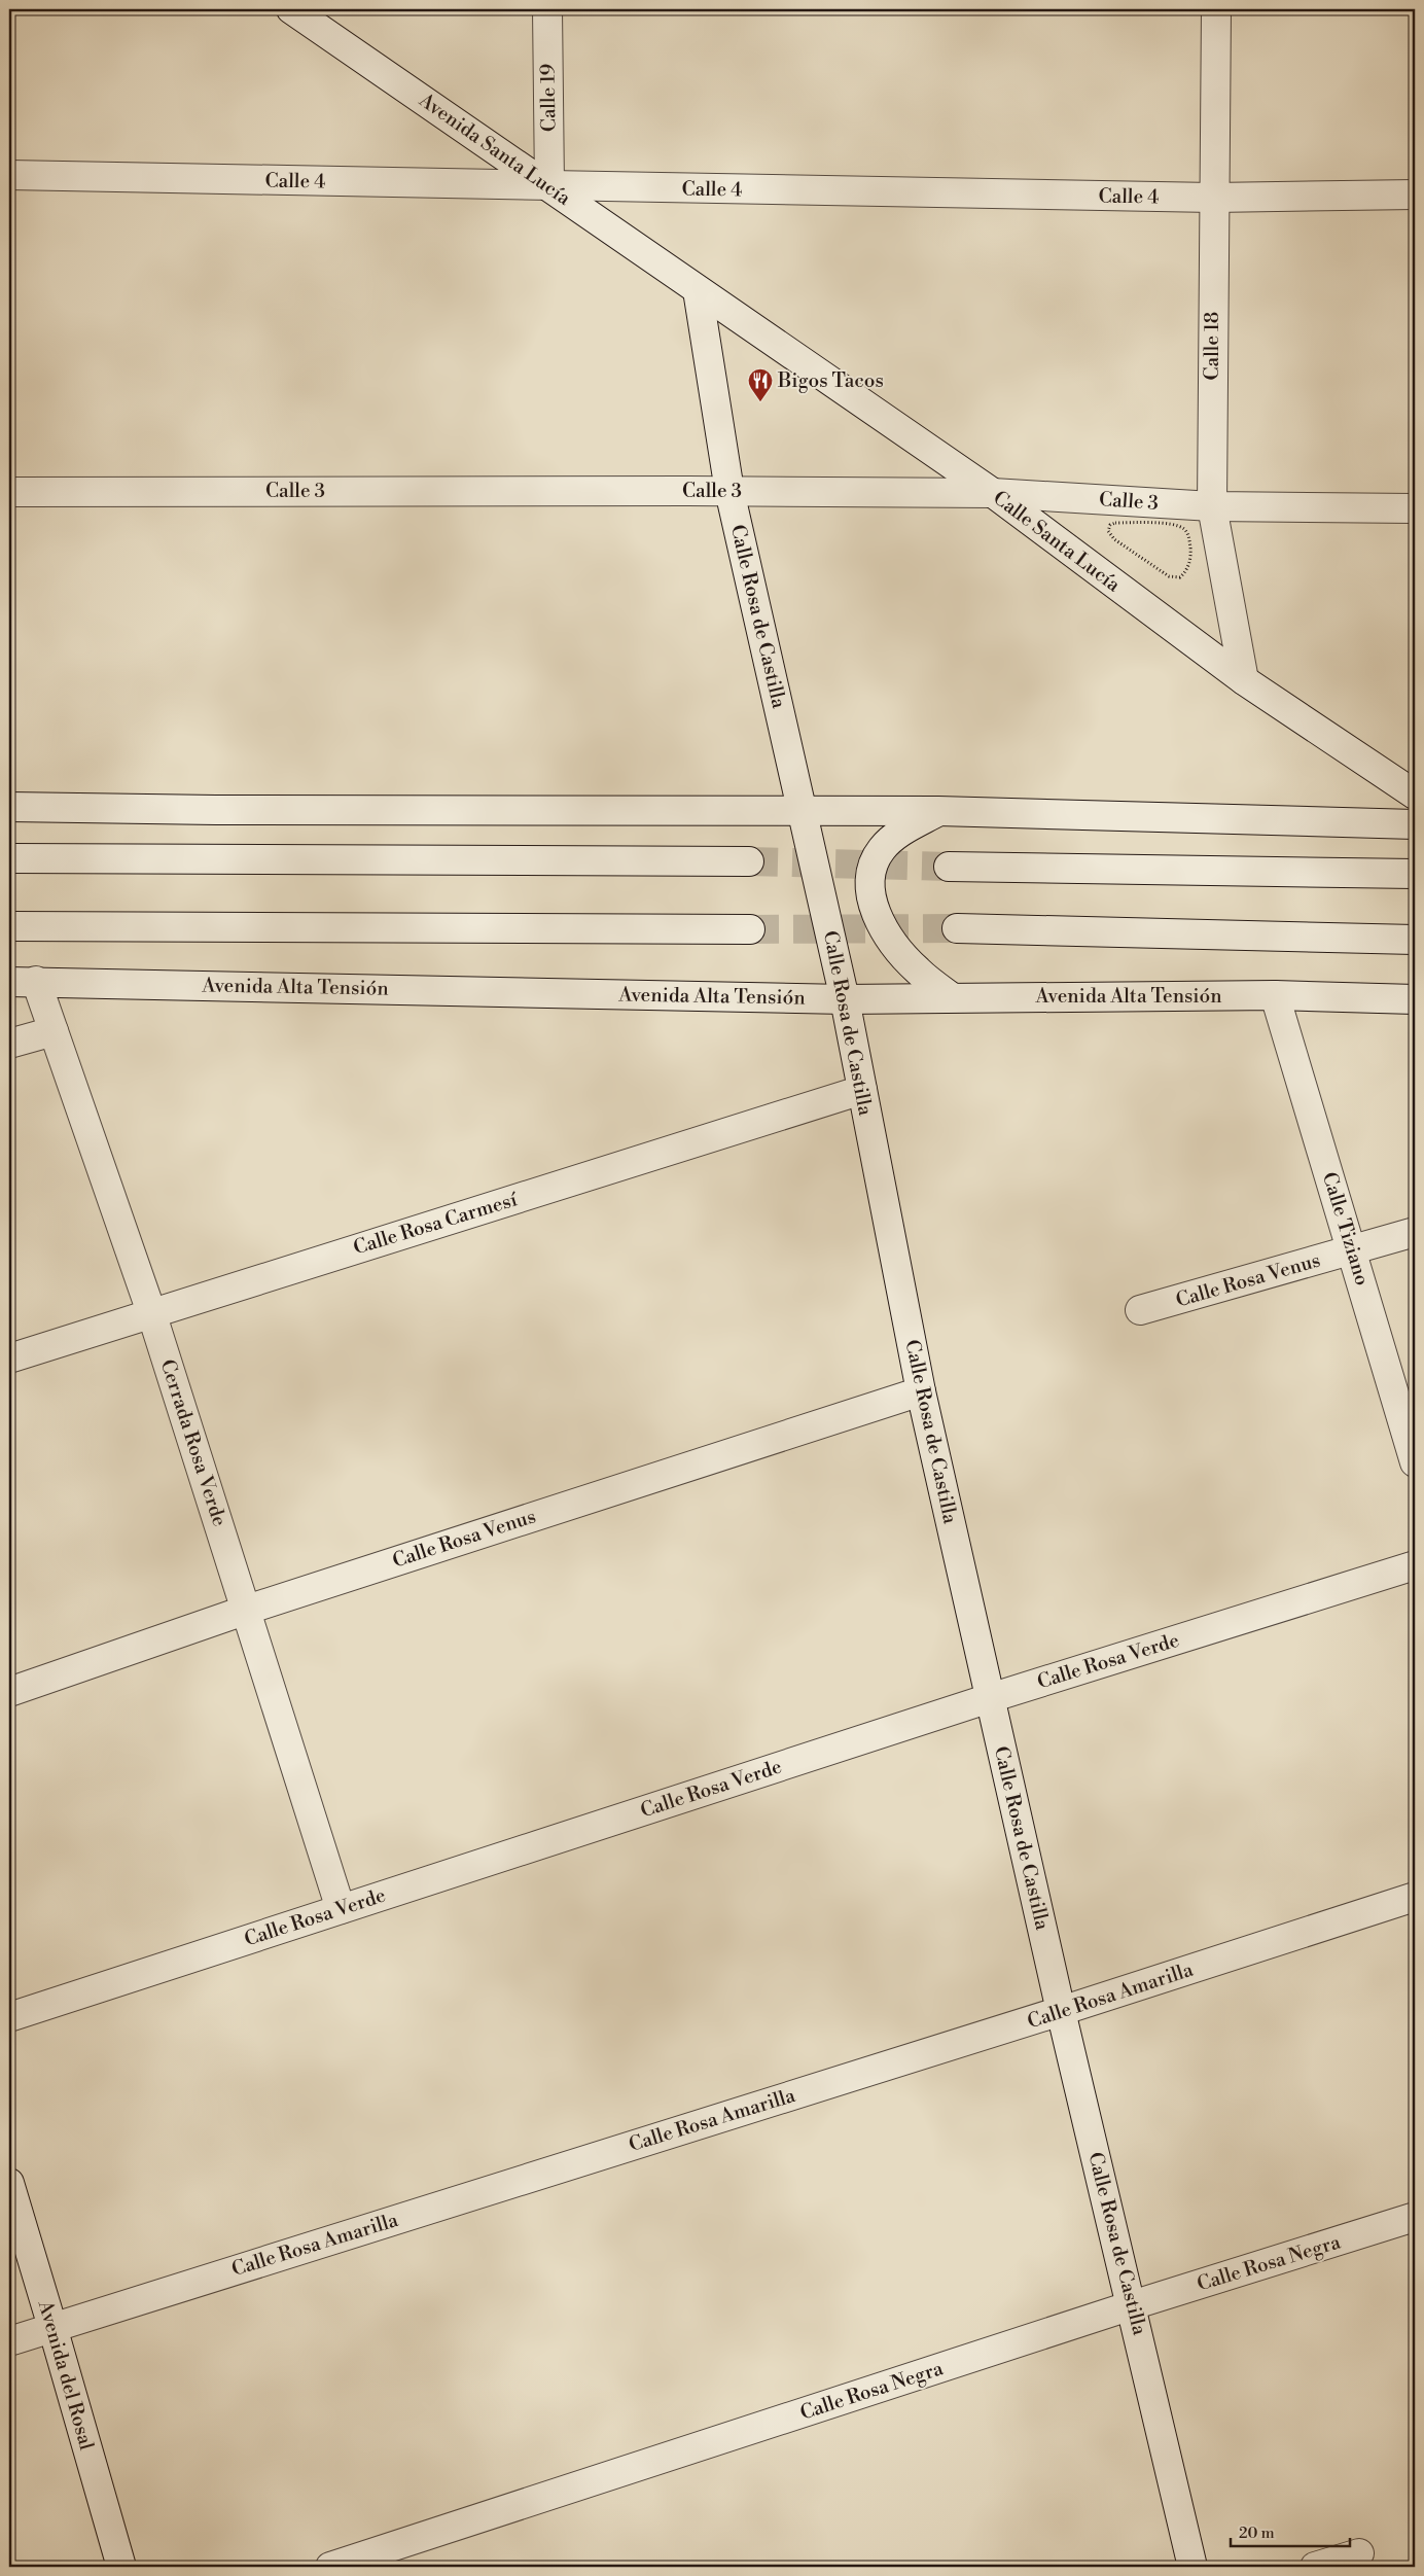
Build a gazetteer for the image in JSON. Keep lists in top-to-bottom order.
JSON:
{
  "streets": {
    "street": [
      "Calle 19",
      "Avenida Santa Lucía",
      "Calle 4",
      "Calle 18",
      "Calle 3",
      "Calle Santa Lucía",
      "Calle Rosa de Castilla",
      "Avenida Alta Tensión",
      "Calle Rosa Carmesí",
      "Calle Tiziano",
      "Calle Rosa Venus",
      "Cerrada Rosa Verde",
      "Calle Rosa Verde",
      "Calle Rosa Amarilla",
      "Calle Rosa Negra",
      "Avenida del Rosal"
    ]
  },
  "crossings": [
    ["Calle 19", "Avenida Santa Lucía"],
    ["Calle 19", "Calle 4"],
    ["Avenida Santa Lucía", "Calle 4"],
    ["Avenida Santa Lucía", "Calle Santa Lucía"],
    ["Avenida Santa Lucía", "Calle Rosa de Castilla"],
    ["Calle 4", "Calle 18"],
    ["Calle 18", "Calle 3"],
    ["Calle 18", "Calle Santa Lucía"],
    ["Calle 3", "Calle Santa Lucía"],
    ["Calle 3", "Calle Rosa de Castilla"],
    ["Calle Santa Lucía", "Calle Rosa de Castilla"],
    ["Calle Rosa de Castilla", "Avenida Alta Tensión"],
    ["Calle Rosa de Castilla", "Calle Rosa Carmesí"],
    ["Calle Rosa de Castilla", "Calle Rosa Venus"],
    ["Calle Rosa de Castilla", "Calle Rosa Verde"],
    ["Calle Rosa de Castilla", "Calle Rosa Amarilla"],
    ["Calle Rosa de Castilla", "Calle Rosa Negra"],
    ["Avenida Alta Tensión", "Calle Tiziano"],
    ["Avenida Alta Tensión", "Cerrada Rosa Verde"],
    ["Calle Rosa Carmesí", "Cerrada Rosa Verde"],
    ["Calle Tiziano", "Calle Rosa Venus"],
    ["Calle Rosa Venus", "Cerrada Rosa Verde"],
    ["Cerrada Rosa Verde", "Calle Rosa Verde"],
    ["Calle Rosa Amarilla", "Avenida del Rosal"]
  ],
  "places": {
    "restaurant": ["Bigos Tacos"]
  },
  "scale_bar": "20 m"
}
